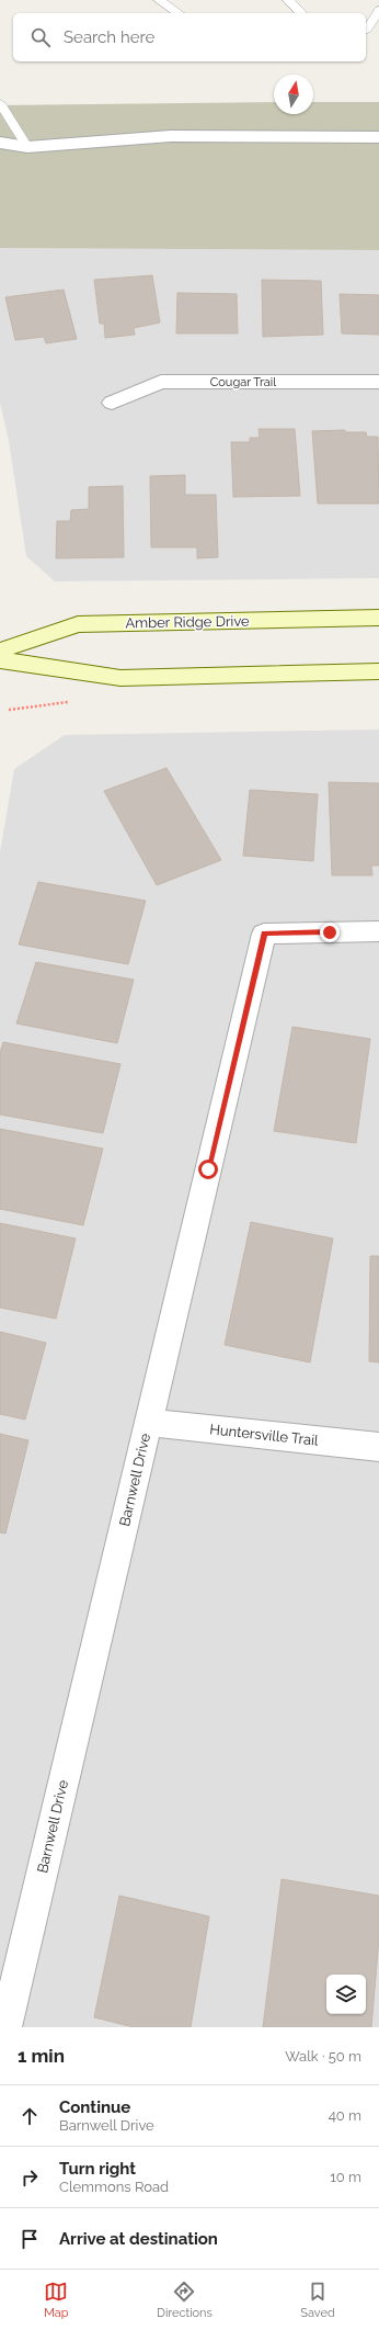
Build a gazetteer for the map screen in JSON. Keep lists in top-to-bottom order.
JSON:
{
  "streets": {
    "street": [
      "Cougar Trail",
      "Amber Ridge Drive",
      "Huntersville Trail",
      "Barnwell Drive"
    ]
  },
  "crossings": [
    ["Huntersville Trail", "Barnwell Drive"]
  ],
  "north": "top",
  "page": {
    "search": "Search here",
    "heading": ["1 min", "Walk · 50 m"],
    "list": [
      ["Continue", "Barnwell Drive", "40 m"],
      ["Turn right", "Clemmons Road", "10 m"],
      "Arrive at destination"
    ],
    "nav": ["Map", "Directions", "Saved"]
  }
}
